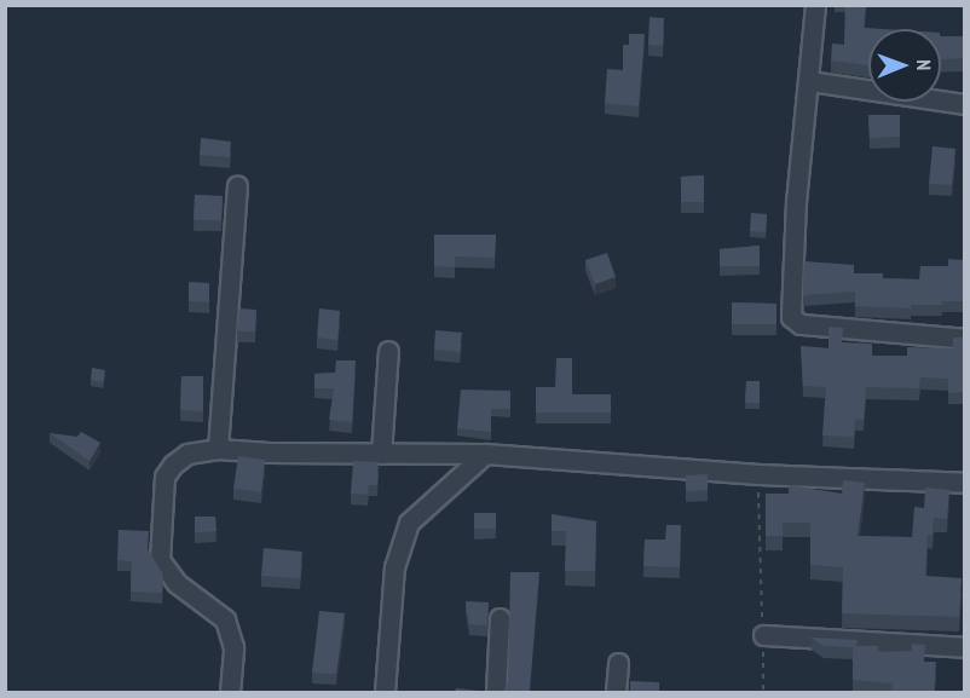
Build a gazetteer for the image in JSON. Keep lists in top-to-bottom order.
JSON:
{
  "north": "right"
}
